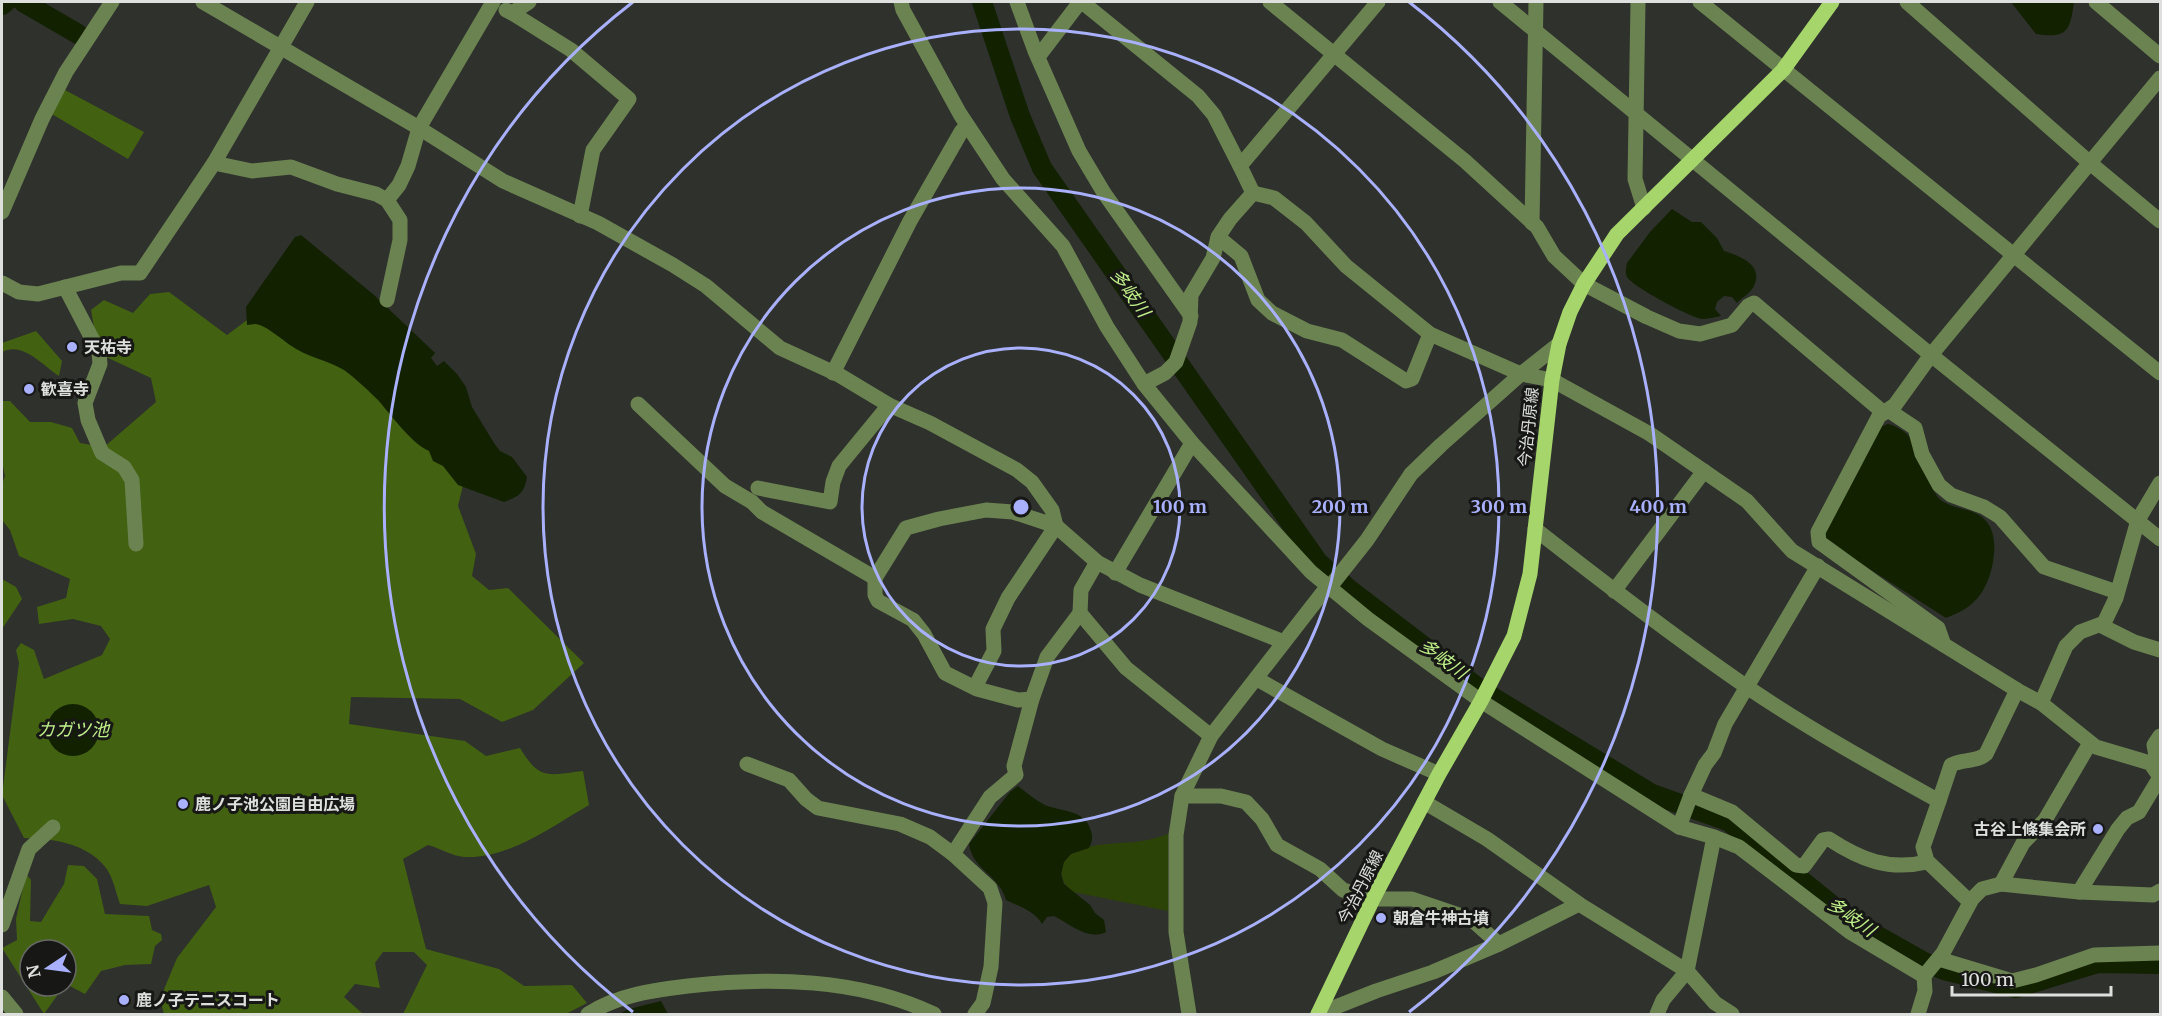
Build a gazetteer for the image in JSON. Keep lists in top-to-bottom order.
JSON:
{
  "streets": {
    "main road": ["今治丹原線"]
  },
  "water": ["多岐川", "カガツ池"],
  "places": [
    "天祐寺",
    "歓喜寺",
    "鹿ノ子池公園自由広場",
    "古谷上條集会所",
    "朝倉牛神古墳",
    "鹿ノ子テニスコート"
  ],
  "scale_bar": "100 m",
  "north": "left",
  "rings": [
    "100 m",
    "200 m",
    "300 m",
    "400 m"
  ]
}
